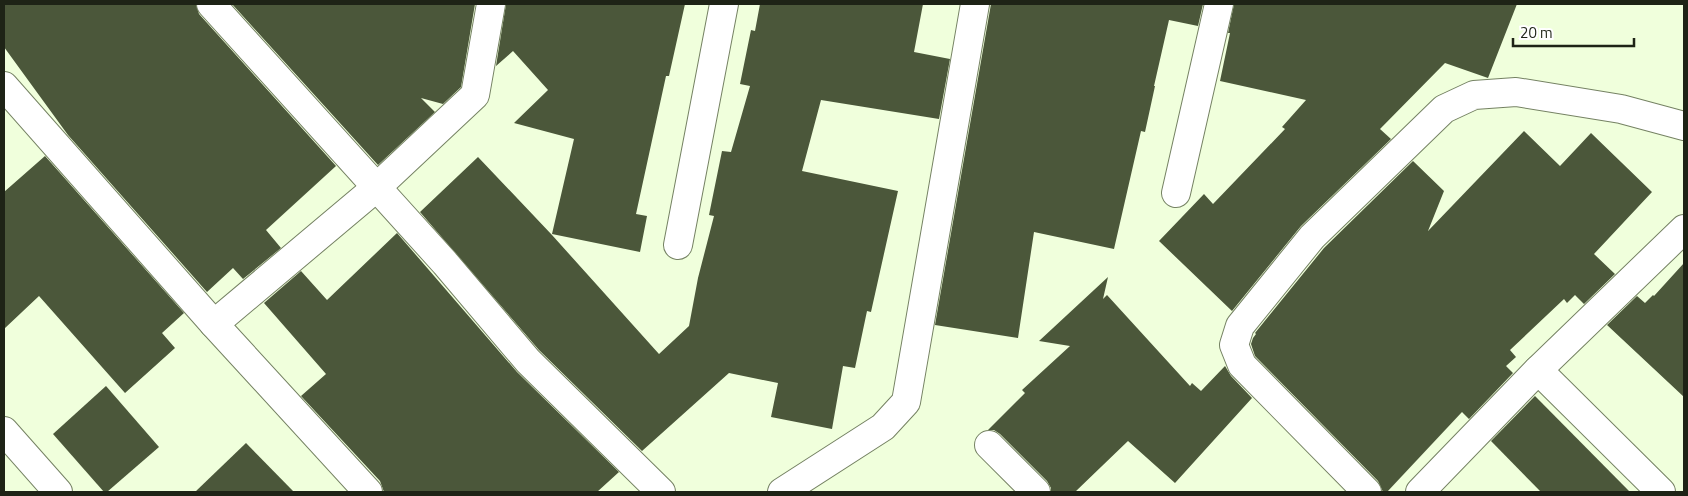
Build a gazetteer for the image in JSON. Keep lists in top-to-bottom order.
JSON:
{
  "scale_bar": "20 m"
}
